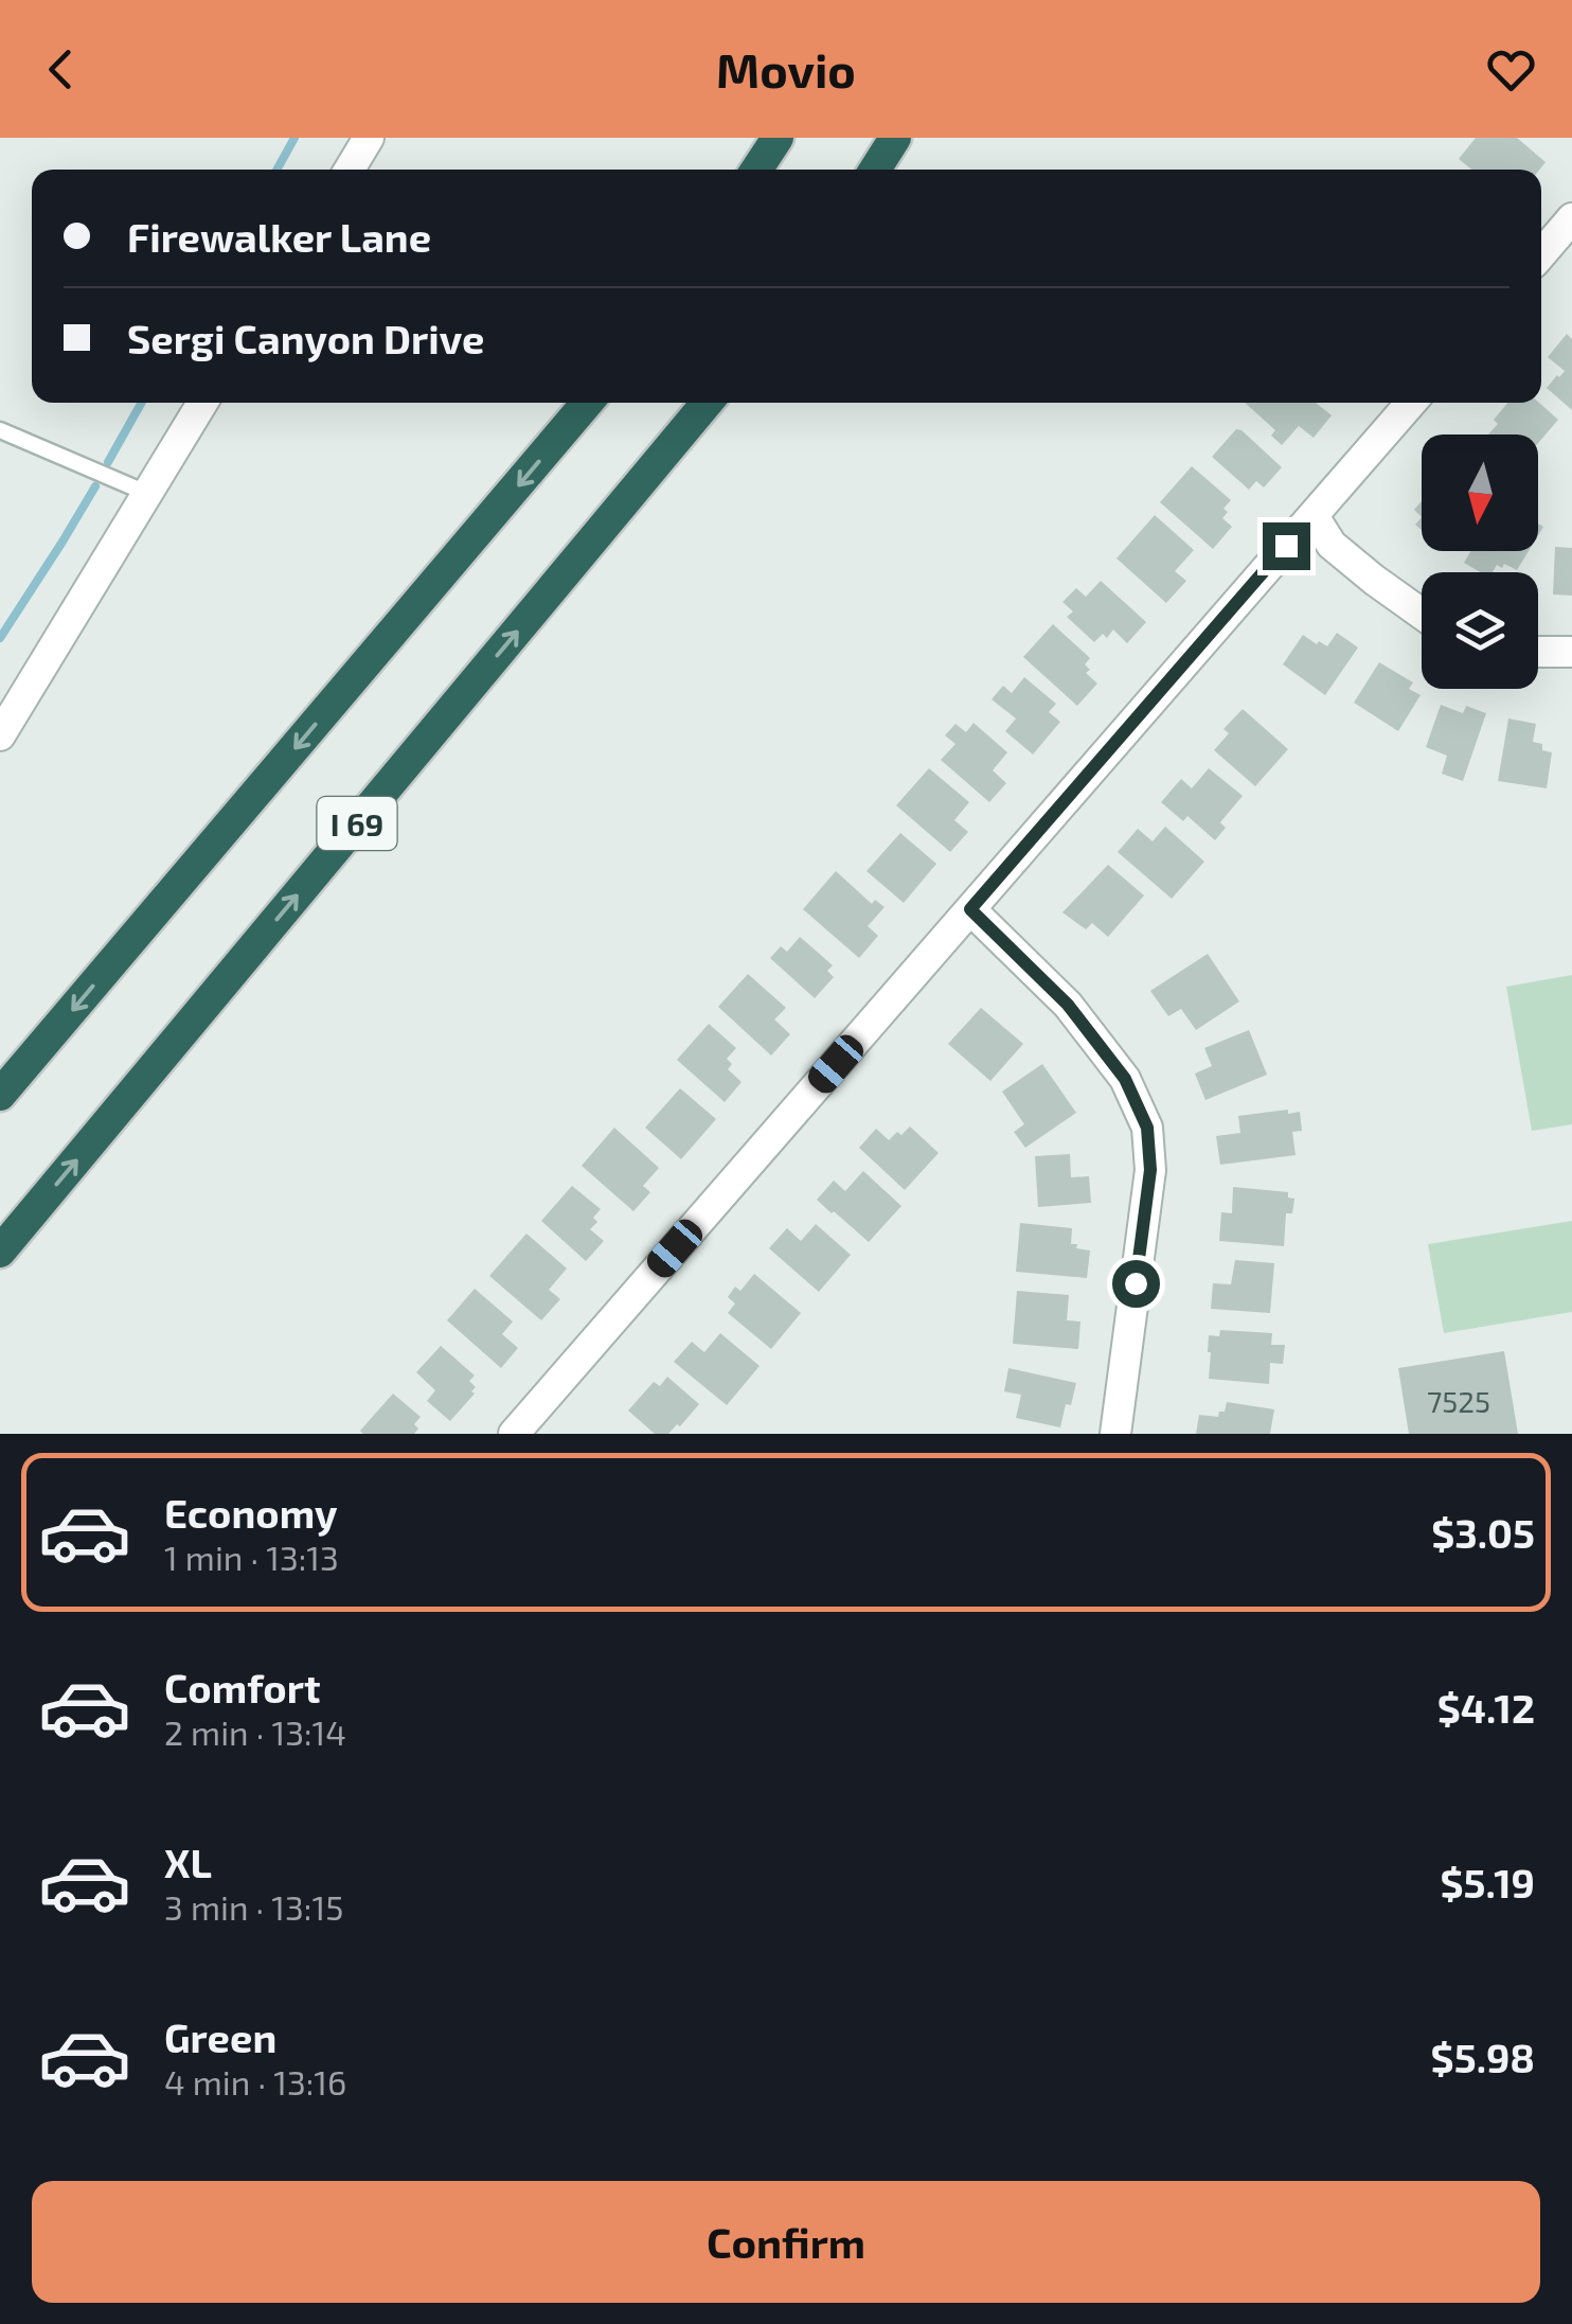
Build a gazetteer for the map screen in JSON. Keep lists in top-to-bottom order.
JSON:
{
  "streets": {
    "highway": ["I 69"]
  },
  "house_numbers": ["7525"],
  "north": "bottom",
  "page": {
    "header": "Movio",
    "banner": ["Firewalker Lane", "Sergi Canyon Drive"],
    "list": [
      {
        "name": "Economy",
        "note": "1 min · 13:13",
        "value": "$3.05"
      },
      {
        "name": "Comfort",
        "note": "2 min · 13:14",
        "value": "$4.12"
      },
      {
        "name": "XL",
        "note": "3 min · 13:15",
        "value": "$5.19"
      },
      {
        "name": "Green",
        "note": "4 min · 13:16",
        "value": "$5.98"
      }
    ],
    "buttons": "Confirm"
  }
}
